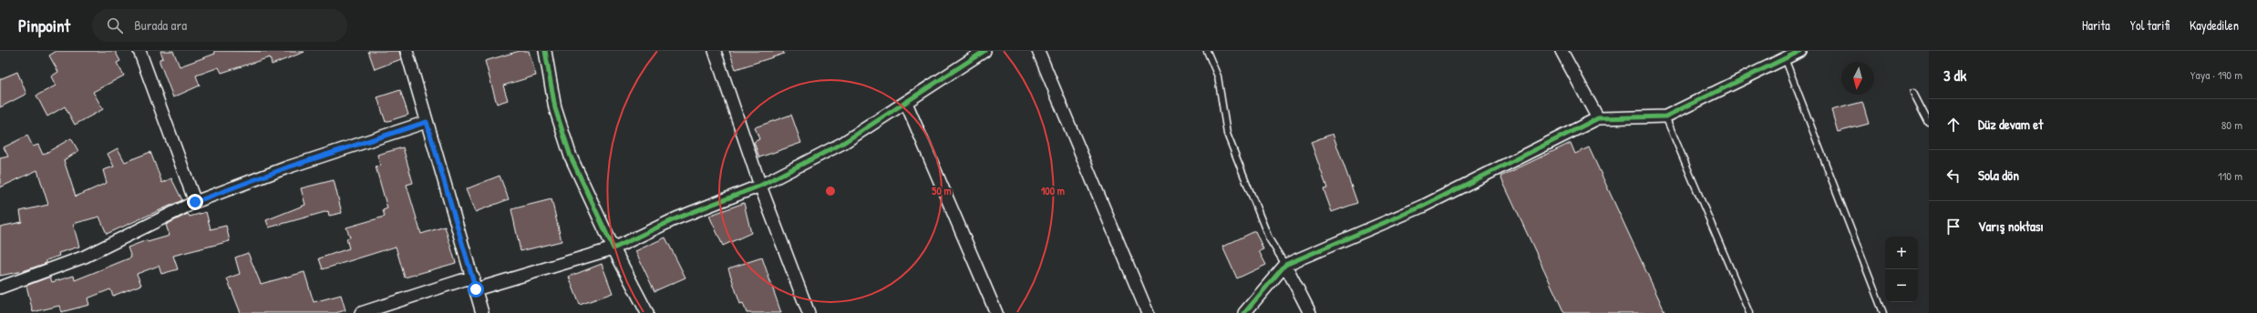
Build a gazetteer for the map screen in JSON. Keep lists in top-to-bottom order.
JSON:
{
  "north": "bottom",
  "page": {
    "header": "Pinpoint",
    "search": "Burada ara",
    "nav": ["Harita", "Yol tarifi", "Kaydedilen"],
    "heading": ["3 dk", "Yaya · 190 m"],
    "list": [
      ["Düz devam et", "80 m"],
      ["Sola dön", "110 m"],
      "Varış noktası"
    ],
    "map_buttons": ["+", "−"]
  },
  "rings": ["50 m", "100 m"]
}
